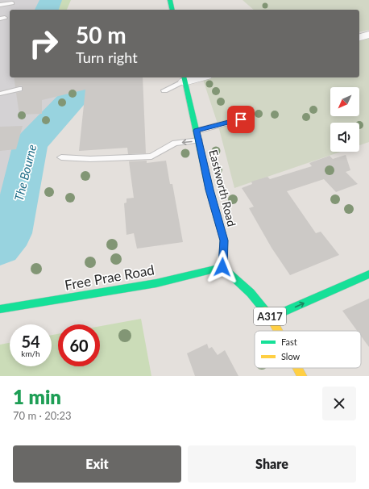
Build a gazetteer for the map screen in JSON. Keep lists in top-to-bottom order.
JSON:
{
  "streets": {
    "main road": ["Eastworth Road", "Free Prae Road", "A317"]
  },
  "crossings": [
    ["Eastworth Road", "Free Prae Road"],
    ["Eastworth Road", "A317"],
    ["Free Prae Road", "A317"]
  ],
  "water": ["The Bourne"],
  "legend": ["Fast", "Slow"],
  "north": "bottom left",
  "page": {
    "turn": ["50 m", "Turn right"],
    "speed": "54 km/h",
    "limit": "60",
    "heading": ["1 min", "70 m · 20:23"],
    "buttons": ["Exit", "Share"]
  }
}
